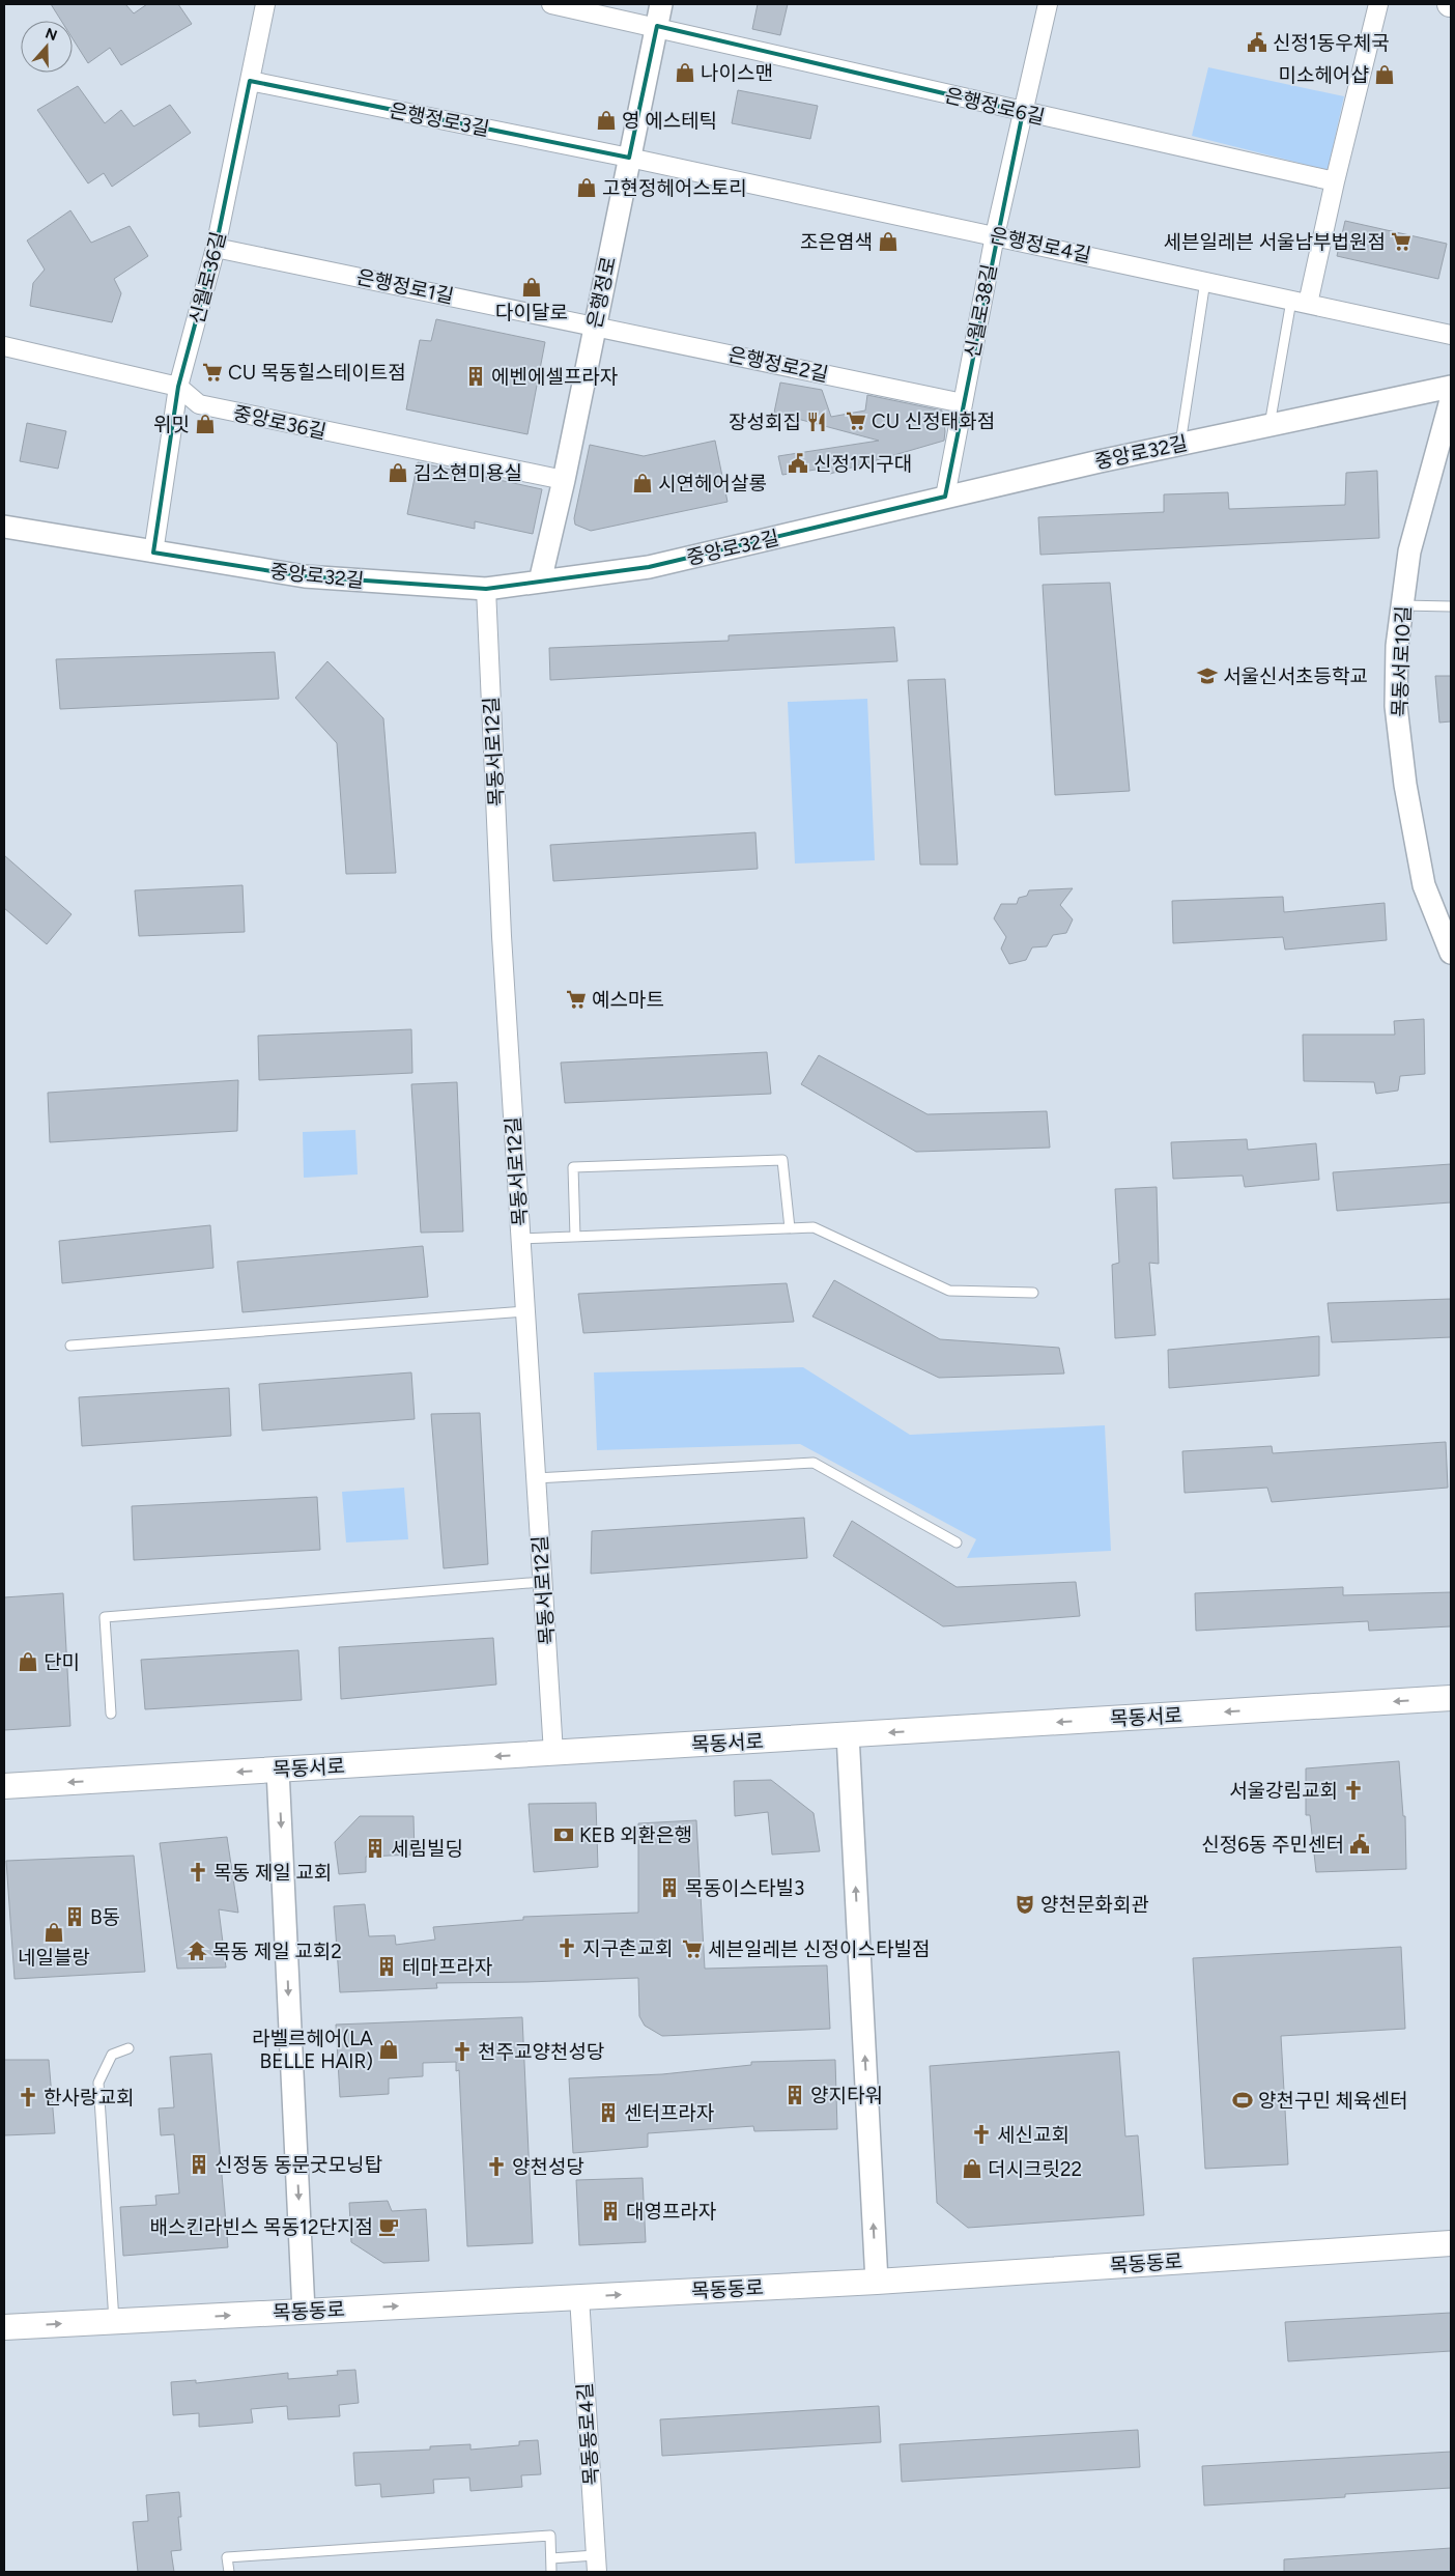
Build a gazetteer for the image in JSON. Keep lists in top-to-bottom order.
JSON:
{
  "streets": {
    "main road": ["목동서로", "목동동로"],
    "street": [
      "은행정로6길",
      "은행정로3길",
      "은행정로4길",
      "신월로36길",
      "은행정로1길",
      "은행정로",
      "신월로38길",
      "은행정로2길",
      "중앙로36길",
      "중앙로32길",
      "목동서로10길",
      "목동서로12길",
      "목동동로4길"
    ]
  },
  "crossings": [
    ["은행정로6길", "은행정로"],
    ["은행정로6길", "신월로38길"],
    ["은행정로3길", "은행정로4길"],
    ["은행정로3길", "신월로36길"],
    ["은행정로3길", "은행정로"],
    ["은행정로4길", "은행정로"],
    ["은행정로4길", "신월로38길"],
    ["신월로36길", "은행정로1길"],
    ["신월로36길", "중앙로36길"],
    ["신월로36길", "중앙로32길"],
    ["은행정로1길", "은행정로"],
    ["은행정로1길", "은행정로2길"],
    ["은행정로", "은행정로2길"],
    ["은행정로", "중앙로36길"],
    ["은행정로", "중앙로32길"],
    ["신월로38길", "은행정로2길"],
    ["신월로38길", "중앙로32길"],
    ["중앙로32길", "목동서로12길"],
    ["목동서로12길", "목동서로"],
    ["목동동로", "목동동로4길"]
  ],
  "one_way": ["목동서로", "목동동로"],
  "places": {
    "public building": ["신정1동우체국", "신정1지구대", "신정6동 주민센터"],
    "shop": [
      "나이스맨",
      "미소헤어샵",
      "영 에스테틱",
      "고현정헤어스토리",
      "조은염색",
      "다이달로",
      "위밋",
      "김소현미용실",
      "시연헤어살롱",
      "단미",
      "네일블랑",
      "라벨르헤어(LA BELLE HAIR)",
      "더시크릿22"
    ],
    "supermarket": [
      "세븐일레븐 서울남부법원점",
      "CU 목동힐스테이트점",
      "CU 신정태화점",
      "예스마트",
      "세븐일레븐 신정이스타빌점"
    ],
    "building": [
      "에벤에셀프라자",
      "세림빌딩",
      "목동이스타빌3",
      "B동",
      "테마프라자",
      "양지타워",
      "센터프라자",
      "신정동 동문굿모닝탑",
      "대영프라자"
    ],
    "restaurant": ["장성회집"],
    "school or university": ["서울신서초등학교"],
    "church": [
      "서울강림교회",
      "목동 제일 교회",
      "지구촌교회",
      "천주교양천성당",
      "한사랑교회",
      "세신교회",
      "양천성당"
    ],
    "bank": ["KEB 외환은행"],
    "theatre": ["양천문화회관"],
    "temple": ["목동 제일 교회2"],
    "sports": ["양천구민 체육센터"],
    "cafe": ["배스킨라빈스 목동12단지점"]
  },
  "north": "top"
}
